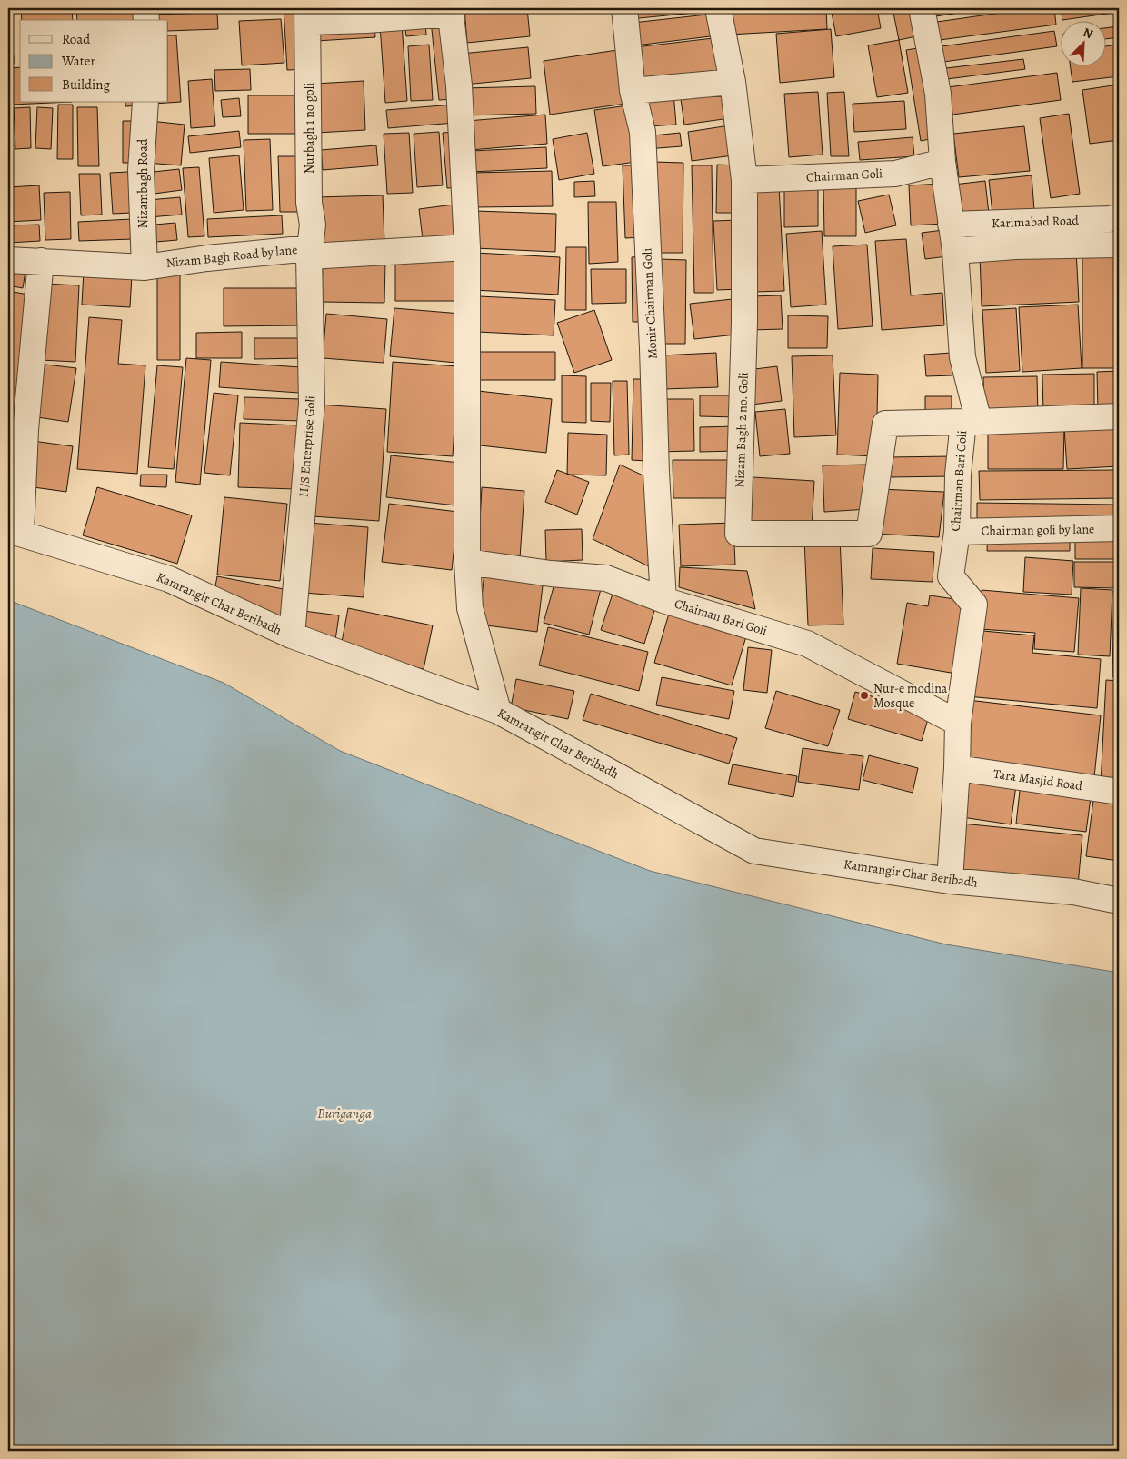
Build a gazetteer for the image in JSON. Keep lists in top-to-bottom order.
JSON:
{
  "streets": {
    "street": [
      "Nurbagh 1 no goli",
      "Chairman Goli",
      "Nizambagh Road",
      "Karimabad Road",
      "Nizam Bagh Road by lane",
      "Monir Chairman Goli",
      "Nizam Bagh 2 no. Goli",
      "H/S Enterprise Goli",
      "Chairman Bari Goli",
      "Chairman goli by lane",
      "Kamrangir Char Beribadh",
      "Chaiman Bari Goli",
      "Tara Masjid Road"
    ]
  },
  "crossings": [
    ["Nurbagh 1 no goli", "Nizam Bagh Road by lane"],
    ["Nurbagh 1 no goli", "H/S Enterprise Goli"],
    ["Chairman Goli", "Nizam Bagh 2 no. Goli"],
    ["Chairman Goli", "Chairman Bari Goli"],
    ["Nizambagh Road", "Nizam Bagh Road by lane"],
    ["Karimabad Road", "Chairman Bari Goli"],
    ["Nizam Bagh Road by lane", "H/S Enterprise Goli"],
    ["Monir Chairman Goli", "Chaiman Bari Goli"],
    ["Nizam Bagh 2 no. Goli", "Chairman Bari Goli"],
    ["H/S Enterprise Goli", "Kamrangir Char Beribadh"],
    ["Chairman Bari Goli", "Chairman goli by lane"],
    ["Chairman Bari Goli", "Kamrangir Char Beribadh"],
    ["Chairman Bari Goli", "Chaiman Bari Goli"],
    ["Chairman Bari Goli", "Tara Masjid Road"]
  ],
  "water": ["Buriganga"],
  "places": ["Nur-e modina Mosque"],
  "legend": ["Road", "Water", "Building"],
  "north": "top right"
}
